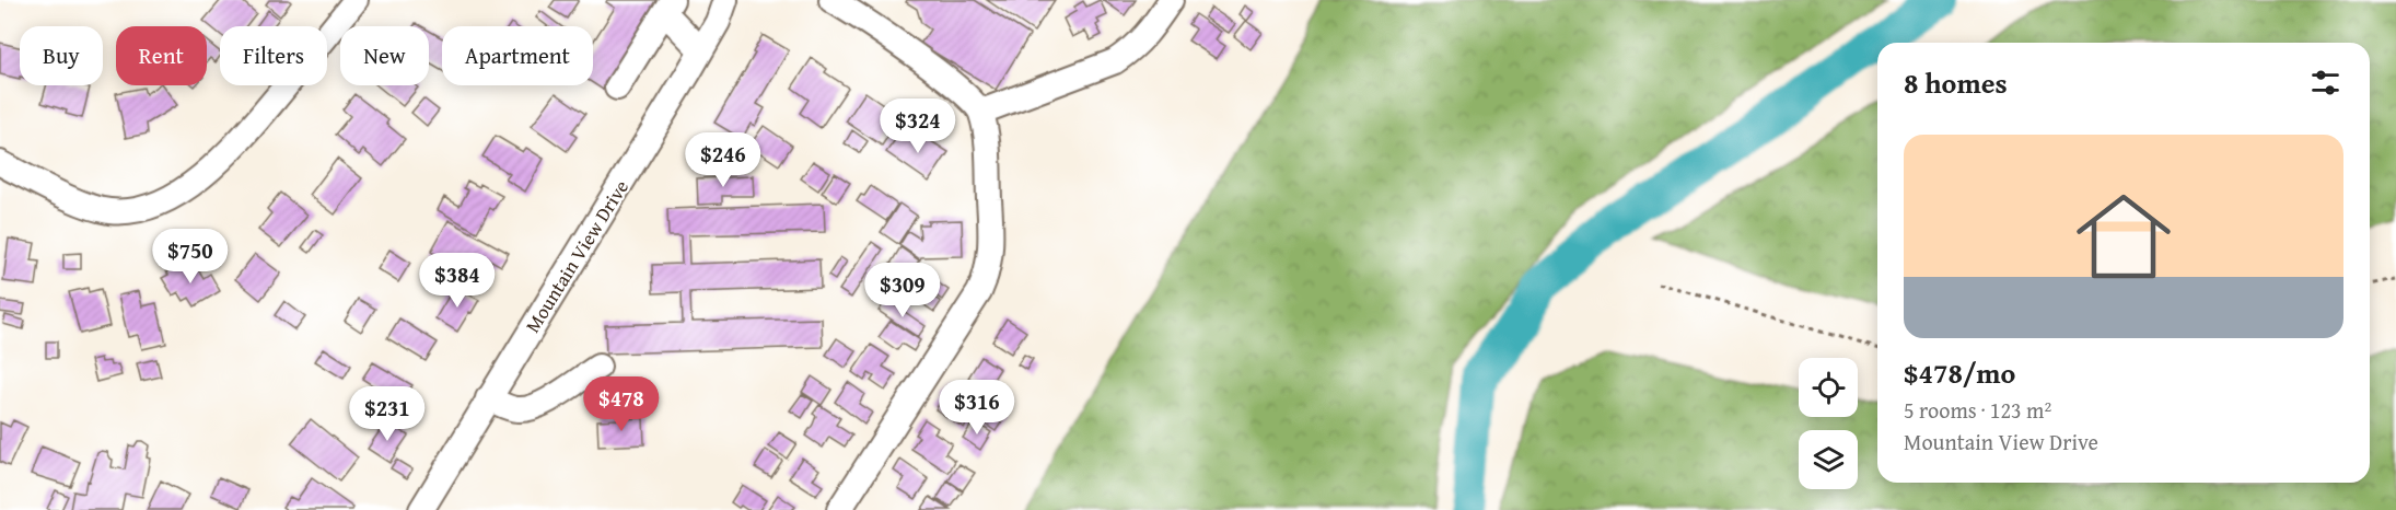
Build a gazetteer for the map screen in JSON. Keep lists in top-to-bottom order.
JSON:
{
  "streets": {
    "street": ["Mountain View Drive"]
  },
  "page": {
    "chip": [
      "Buy",
      "Rent",
      "Filters",
      "New",
      "Apartment"
    ],
    "heading": "8 homes",
    "price": [
      "$324",
      "$246",
      "$750",
      "$384",
      "$309",
      "$478",
      "$316",
      "$231"
    ],
    "list": [
      {
        "name": "$478/mo",
        "note": "5 rooms · 123 m² · Mountain View Drive"
      }
    ]
  }
}
